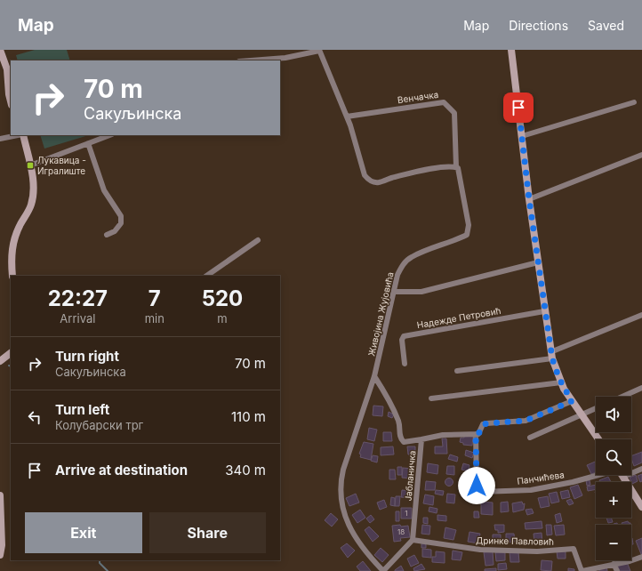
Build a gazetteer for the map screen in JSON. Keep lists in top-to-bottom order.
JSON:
{
  "streets": {
    "street": [
      "Венчачка",
      "Живојина Жујовића",
      "Надежде Петровић",
      "Јабланичка",
      "Панчићева",
      "Дринке Павловић"
    ]
  },
  "crossings": [
    ["Венчачка", "Живојина Жујовића"],
    ["Живојина Жујовића", "Јабланичка"],
    ["Јабланичка", "Дринке Павловић"]
  ],
  "places": {
    "transit": ["Лукавица - Игралиште"]
  },
  "house_numbers": ["1", "18"],
  "page": {
    "header": "Map",
    "nav": ["Map", "Directions", "Saved"],
    "turn": ["70 m", "Сакуљинска"],
    "eta": [
      "22:27",
      "Arrival",
      "7",
      "min",
      "520",
      "m"
    ],
    "list": [
      {
        "name": "Turn right",
        "note": "Сакуљинска",
        "value": "70 m"
      },
      {
        "name": "Turn left",
        "note": "Колубарски трг",
        "value": "110 m"
      },
      {
        "name": "Arrive at destination",
        "value": "340 m"
      }
    ],
    "map_buttons": ["+", "−"],
    "buttons": ["Exit", "Share"]
  }
}
